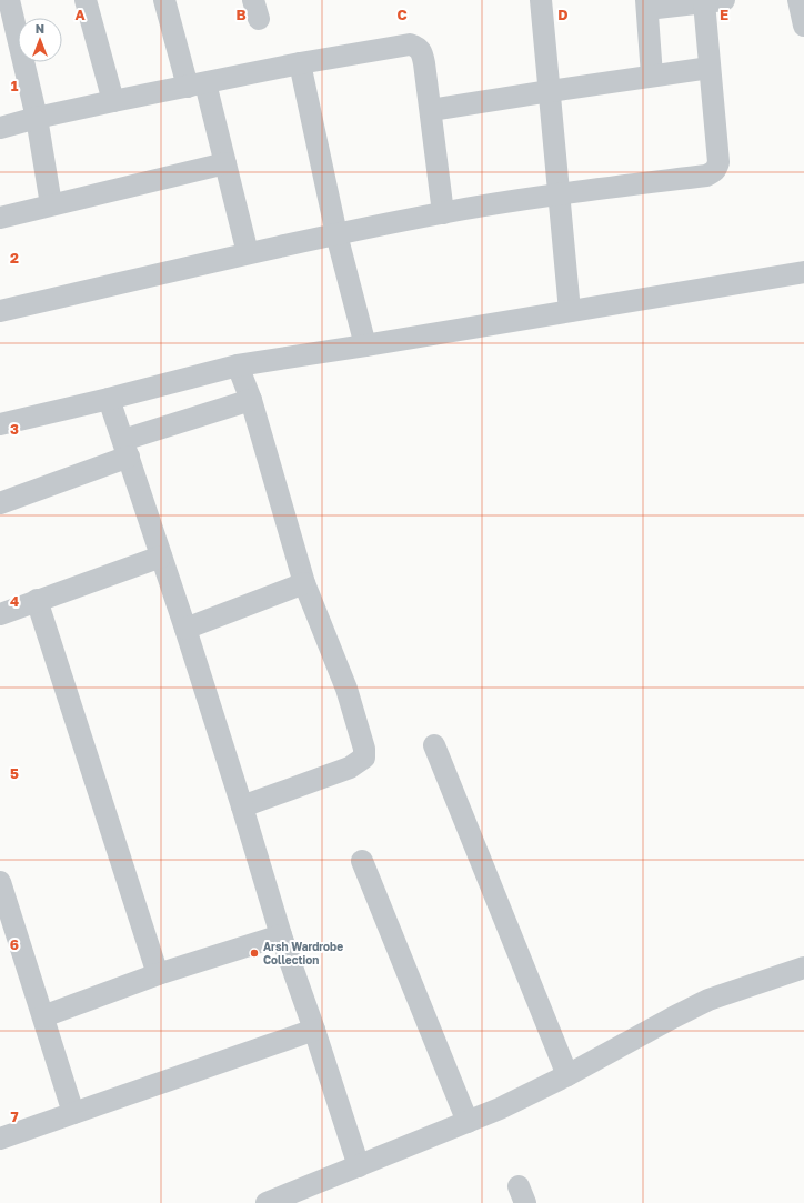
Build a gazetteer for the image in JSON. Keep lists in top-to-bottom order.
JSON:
{
  "places": ["Arsh Wardrobe Collection"],
  "north": "top",
  "grid": {
    "columns": [
      "A",
      "B",
      "C",
      "D",
      "E"
    ],
    "rows": [
      "1",
      "2",
      "3",
      "4",
      "5",
      "6",
      "7"
    ]
  }
}
